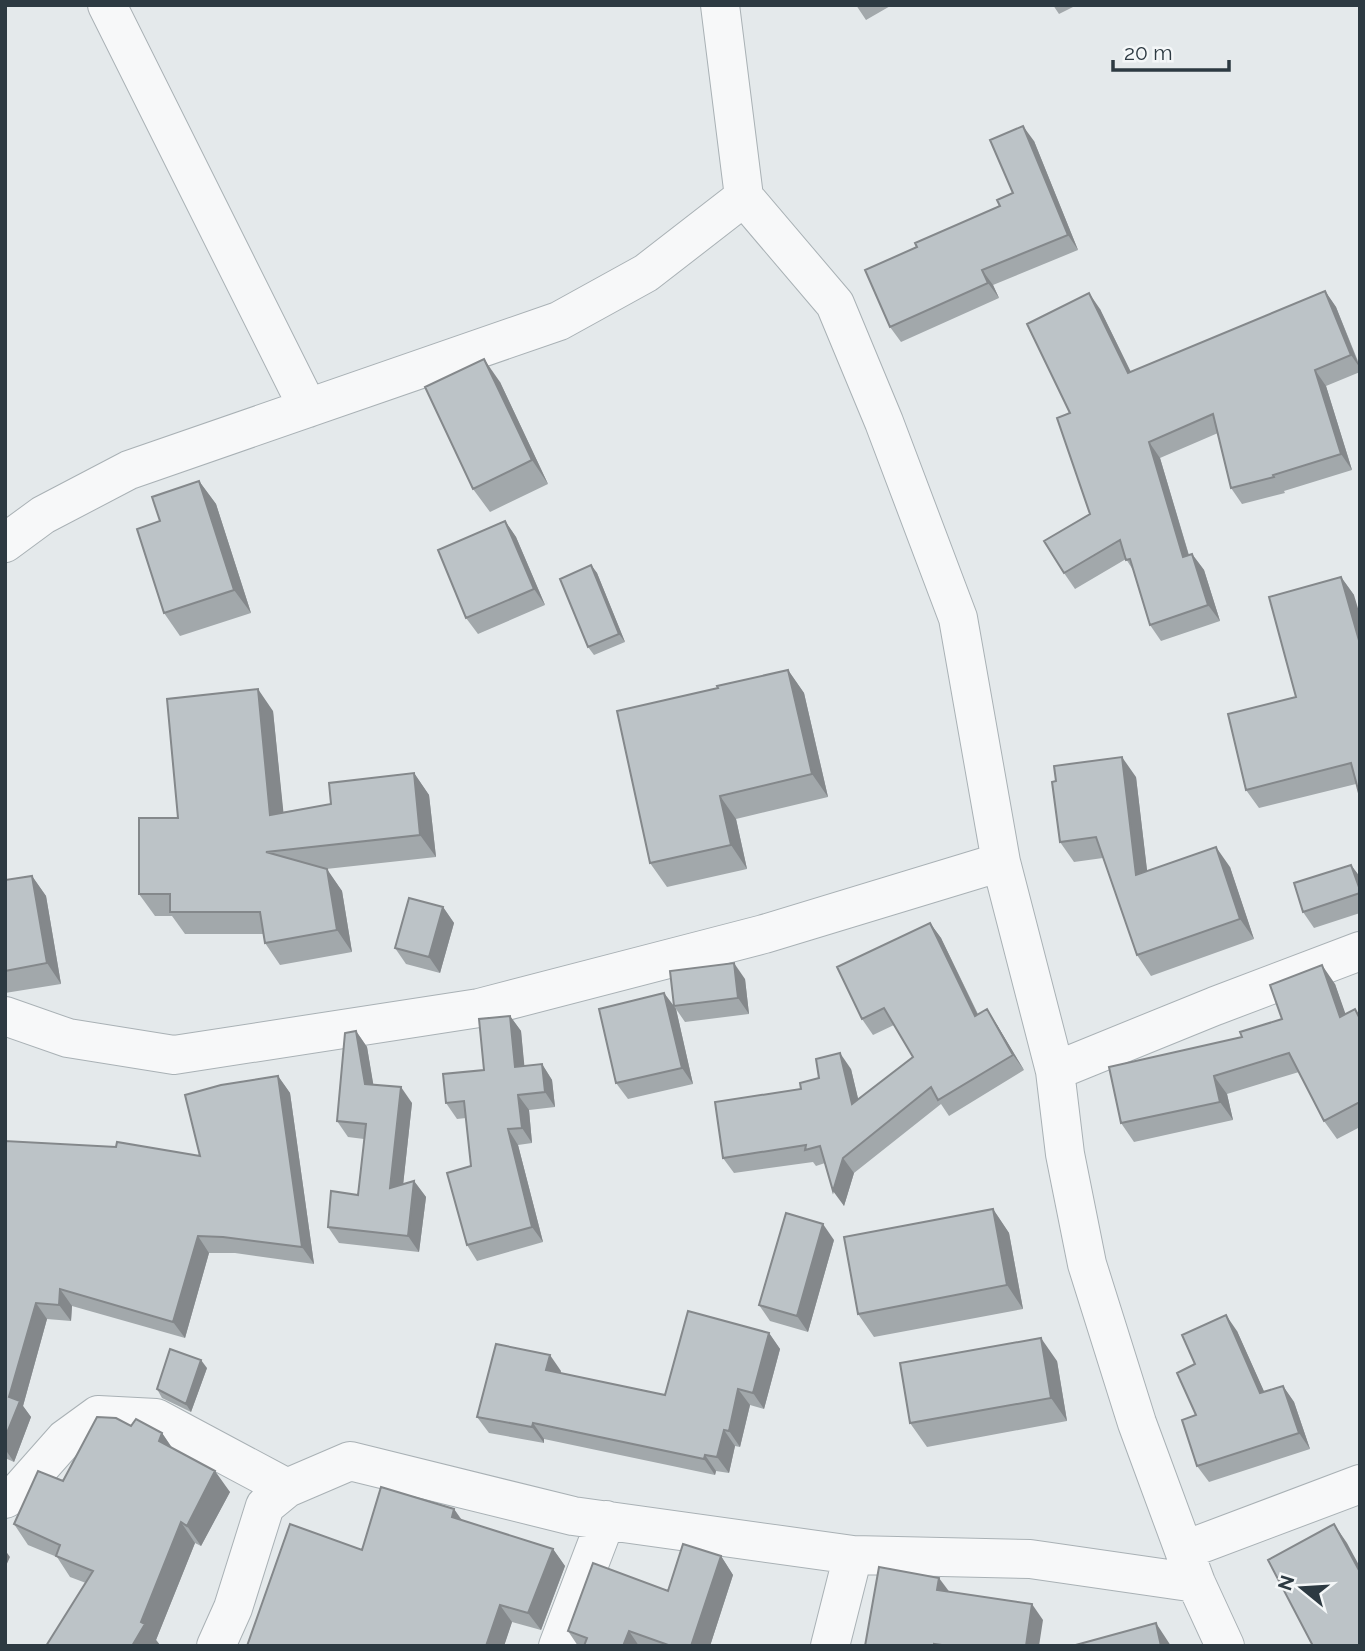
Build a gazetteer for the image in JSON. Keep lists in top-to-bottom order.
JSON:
{
  "scale_bar": "20 m",
  "north": "left"
}
